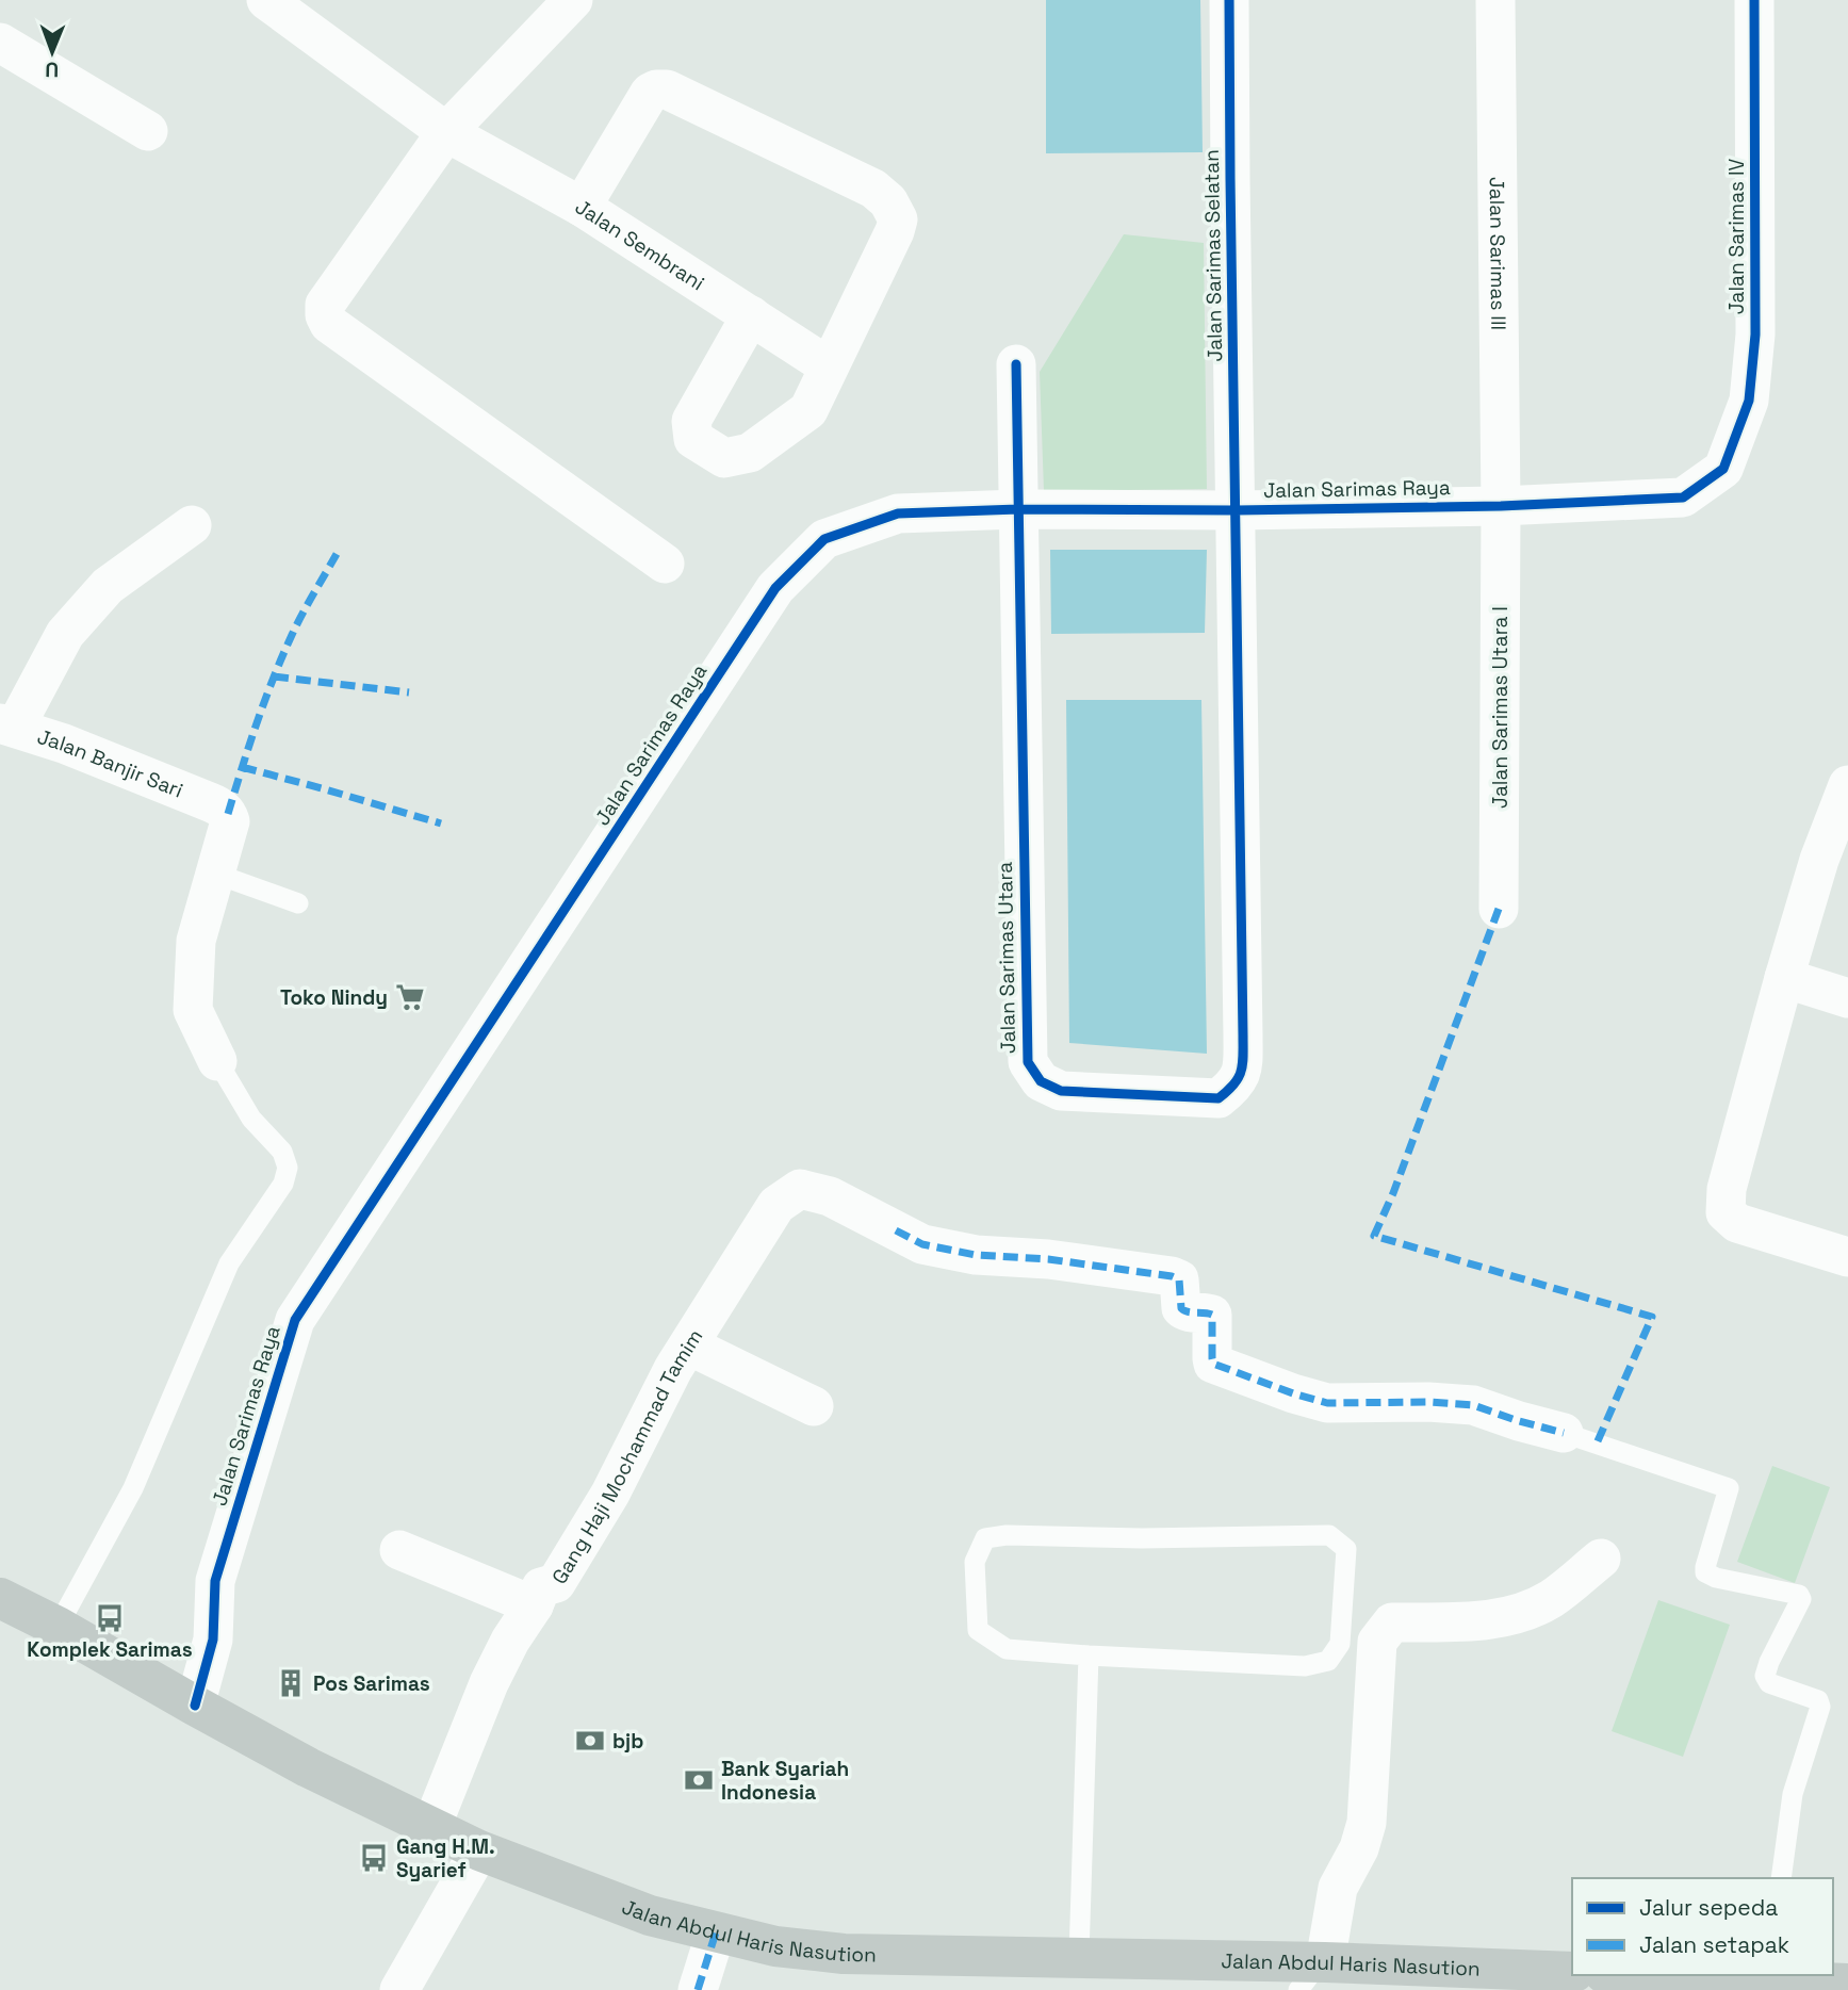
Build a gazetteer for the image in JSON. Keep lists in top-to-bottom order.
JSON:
{
  "streets": {
    "highway": ["Jalan Abdul Haris Nasution"],
    "street": [
      "Jalan Sarimas IV",
      "Jalan Sembrani",
      "Jalan Sarimas III",
      "Jalan Sarimas Selatan",
      "Jalan Sarimas Raya",
      "Jalan Sarimas Utara I",
      "Jalan Banjir Sari",
      "Jalan Sarimas Utara",
      "Gang Haji Mochammad Tamim"
    ]
  },
  "crossings": [
    ["Jalan Sarimas IV", "Jalan Sarimas Raya"],
    ["Jalan Sarimas III", "Jalan Sarimas Raya"],
    ["Jalan Sarimas III", "Jalan Sarimas Utara I"],
    ["Jalan Sarimas Selatan", "Jalan Sarimas Raya"],
    ["Jalan Sarimas Selatan", "Jalan Sarimas Utara"],
    ["Jalan Sarimas Raya", "Jalan Sarimas Utara I"],
    ["Jalan Sarimas Raya", "Jalan Sarimas Utara"],
    ["Gang Haji Mochammad Tamim", "Jalan Abdul Haris Nasution"]
  ],
  "places": {
    "supermarket": ["Toko Nindy"],
    "bus stop": ["Komplek Sarimas", "Gang H.M. Syarief"],
    "building": ["Pos Sarimas"],
    "bank": ["bjb", "Bank Syariah Indonesia"]
  },
  "legend": ["Jalur sepeda", "Jalan setapak"],
  "north": "bottom"
}
